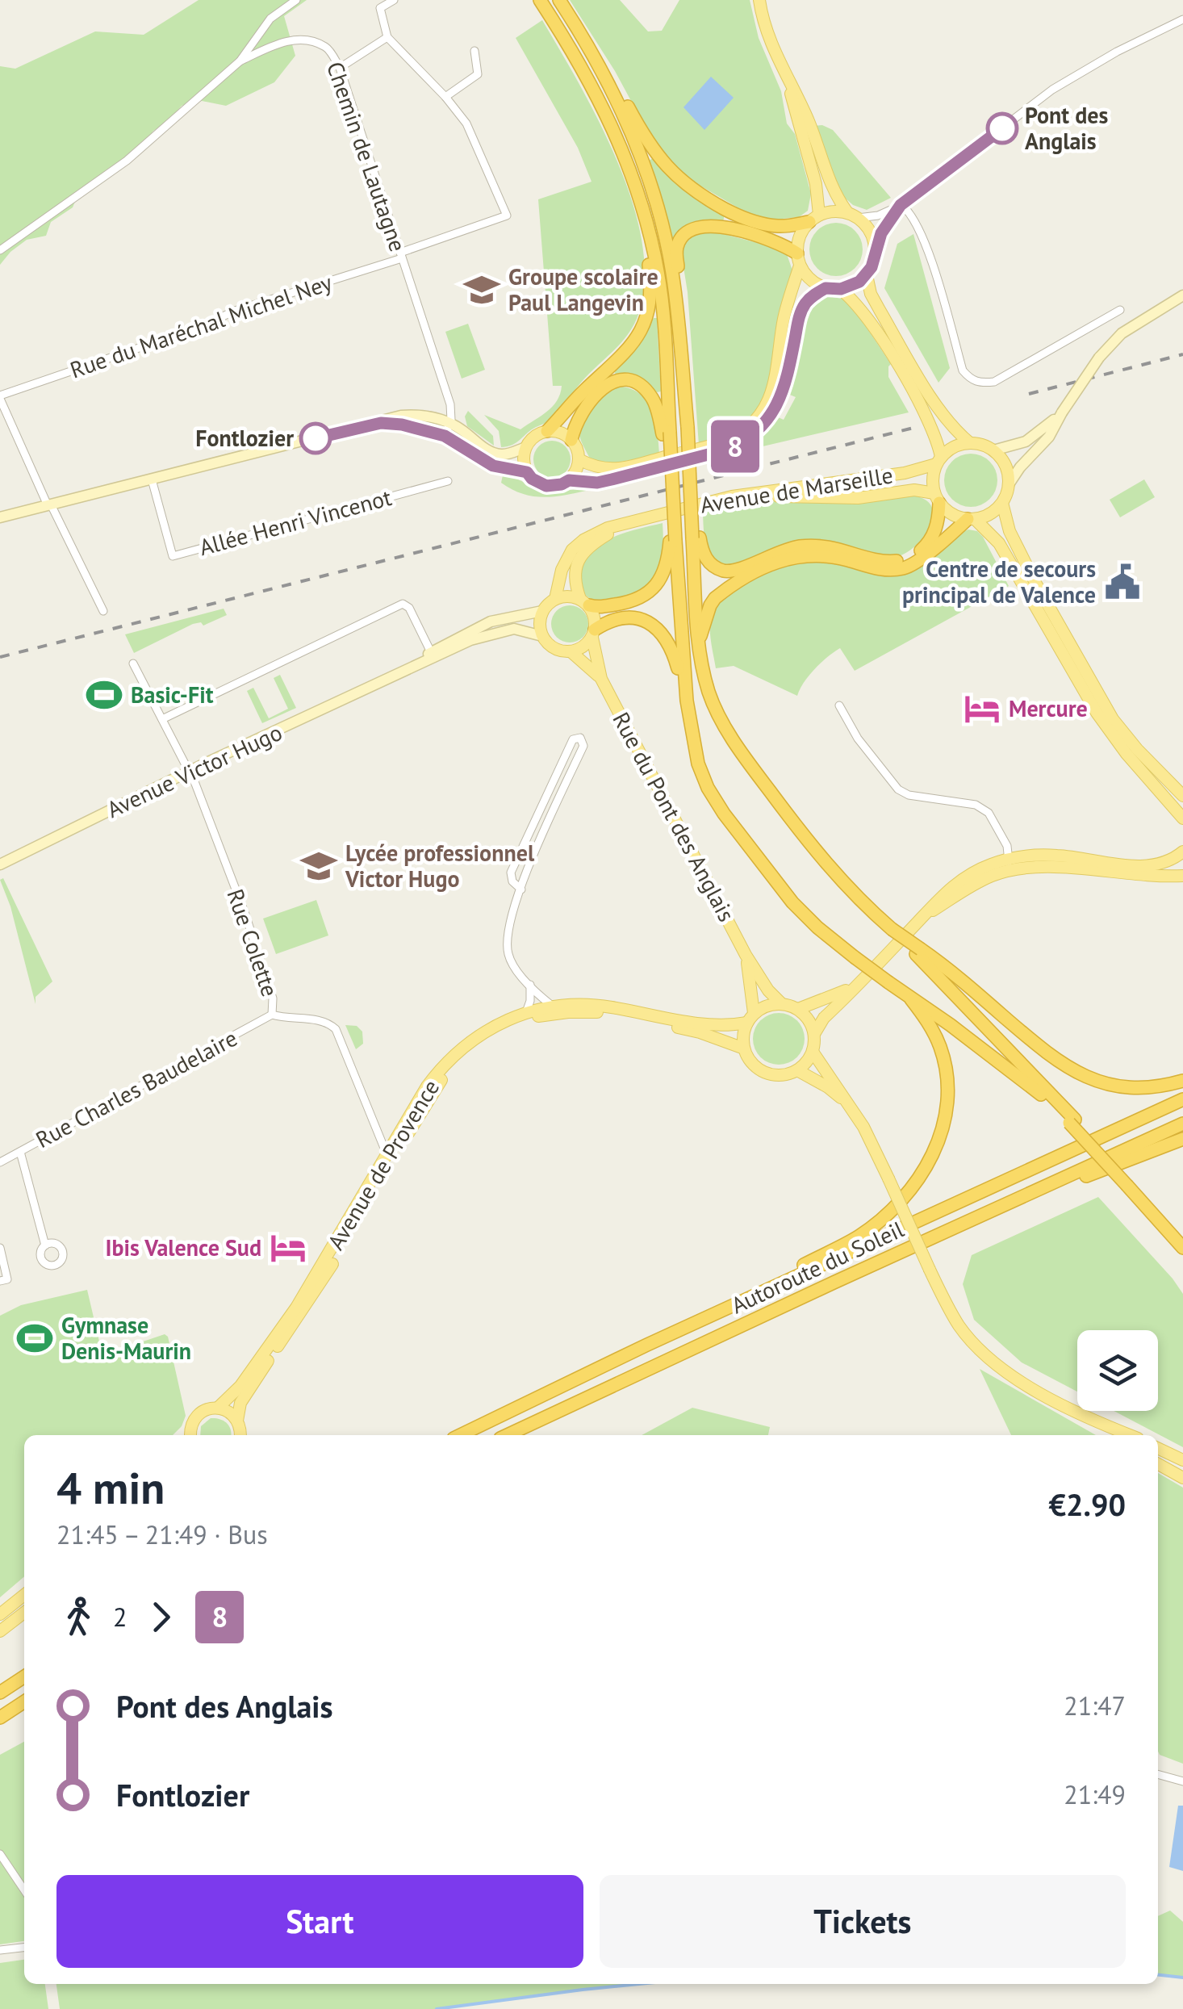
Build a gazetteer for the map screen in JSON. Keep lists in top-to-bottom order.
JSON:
{
  "streets": {
    "highway": ["Autoroute du Soleil"],
    "main road": [
      "Avenue de Marseille",
      "Avenue Victor Hugo",
      "Rue du Pont des Anglais",
      "Avenue de Provence"
    ],
    "street": [
      "Chemin de Lautagne",
      "Rue du Maréchal Michel Ney",
      "Allée Henri Vincenot",
      "Rue Colette",
      "Rue Charles Baudelaire"
    ]
  },
  "crossings": [
    ["Chemin de Lautagne", "Rue du Maréchal Michel Ney"],
    ["Avenue de Marseille", "Avenue Victor Hugo"],
    ["Avenue de Marseille", "Rue du Pont des Anglais"],
    ["Avenue Victor Hugo", "Rue du Pont des Anglais"],
    ["Avenue Victor Hugo", "Rue Colette"],
    ["Rue du Pont des Anglais", "Avenue de Provence"],
    ["Rue Colette", "Rue Charles Baudelaire"],
    ["Rue Colette", "Avenue de Provence"]
  ],
  "places": {
    "other": ["Pont des Anglais", "Fontlozier"],
    "school or university": ["Groupe scolaire Paul Langevin", "Lycée professionnel Victor Hugo"],
    "public building": ["Centre de secours principal de Valence"],
    "sports": ["Basic-Fit", "Gymnase Denis-Maurin"],
    "hotel": ["Mercure", "Ibis Valence Sud"]
  },
  "lines": ["bus line 8"],
  "page": {
    "on_map": "8",
    "heading": ["4 min", "21:45 – 21:49 · Bus", "€2.90"],
    "legs": ["2", "8"],
    "list": [
      {
        "name": "Pont des Anglais",
        "value": "21:47"
      },
      {
        "name": "Fontlozier",
        "value": "21:49"
      }
    ],
    "buttons": ["Start", "Tickets"]
  }
}
